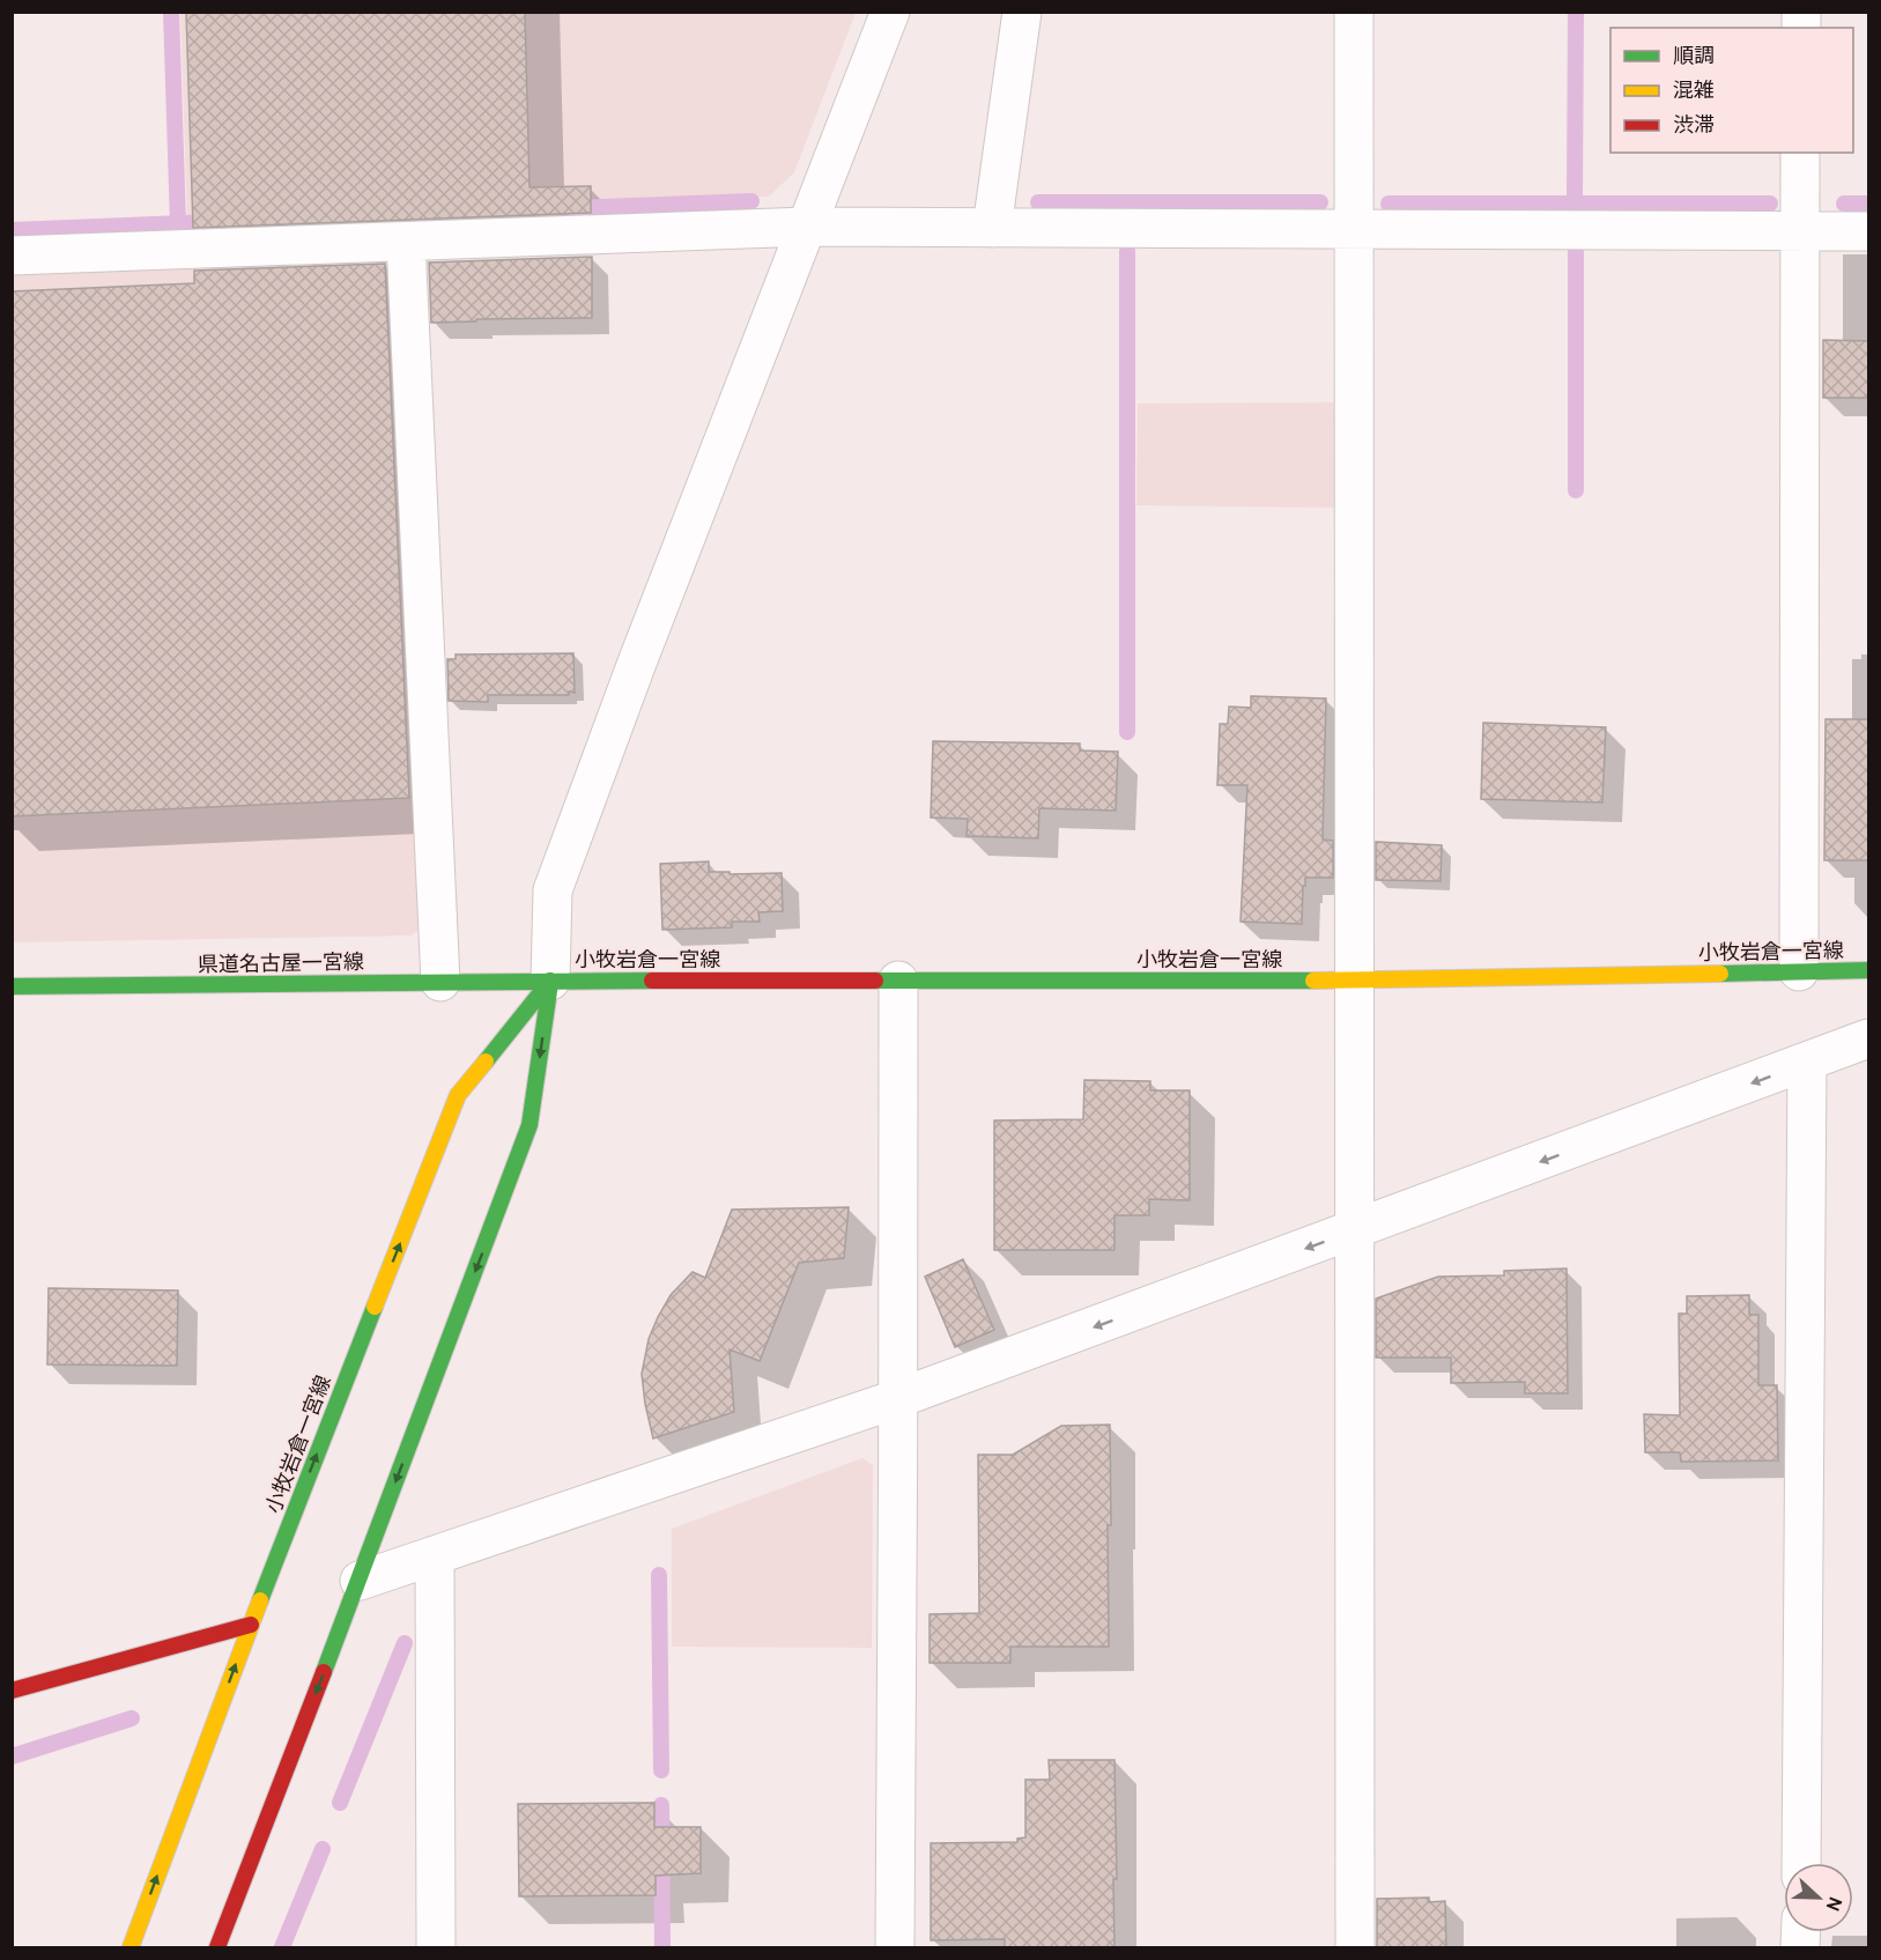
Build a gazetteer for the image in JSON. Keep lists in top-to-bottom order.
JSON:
{
  "streets": {
    "main road": ["小牧岩倉一宮線", "県道名古屋一宮線"]
  },
  "crossings": [
    ["小牧岩倉一宮線", "県道名古屋一宮線"]
  ],
  "legend": ["順調", "混雑", "渋滞"],
  "north": "right"
}
